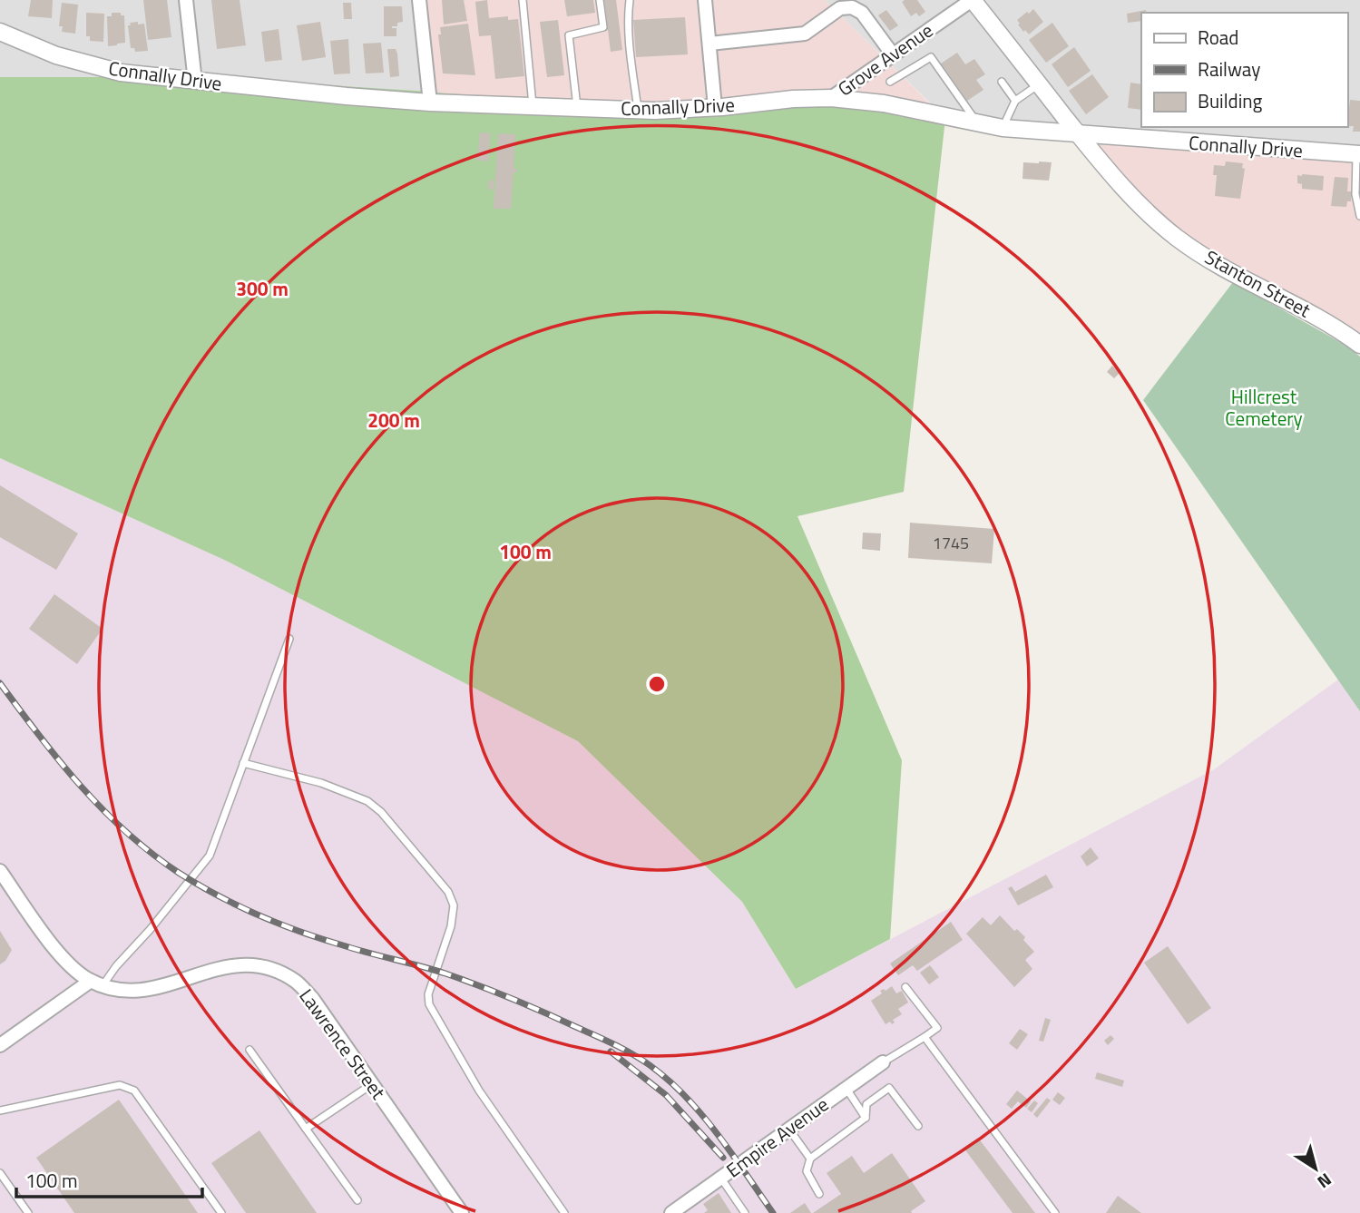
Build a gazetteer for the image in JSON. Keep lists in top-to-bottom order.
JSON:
{
  "streets": {
    "street": [
      "Grove Avenue",
      "Connally Drive",
      "Stanton Street",
      "Lawrence Street",
      "Empire Avenue"
    ]
  },
  "crossings": [
    ["Grove Avenue", "Connally Drive"],
    ["Grove Avenue", "Stanton Street"],
    ["Connally Drive", "Stanton Street"]
  ],
  "parks": ["Hillcrest Cemetery"],
  "house_numbers": ["1745"],
  "legend": ["Road", "Railway", "Building"],
  "scale_bar": "100 m",
  "north": "bottom right",
  "rings": ["300 m", "200 m", "100 m"]
}
